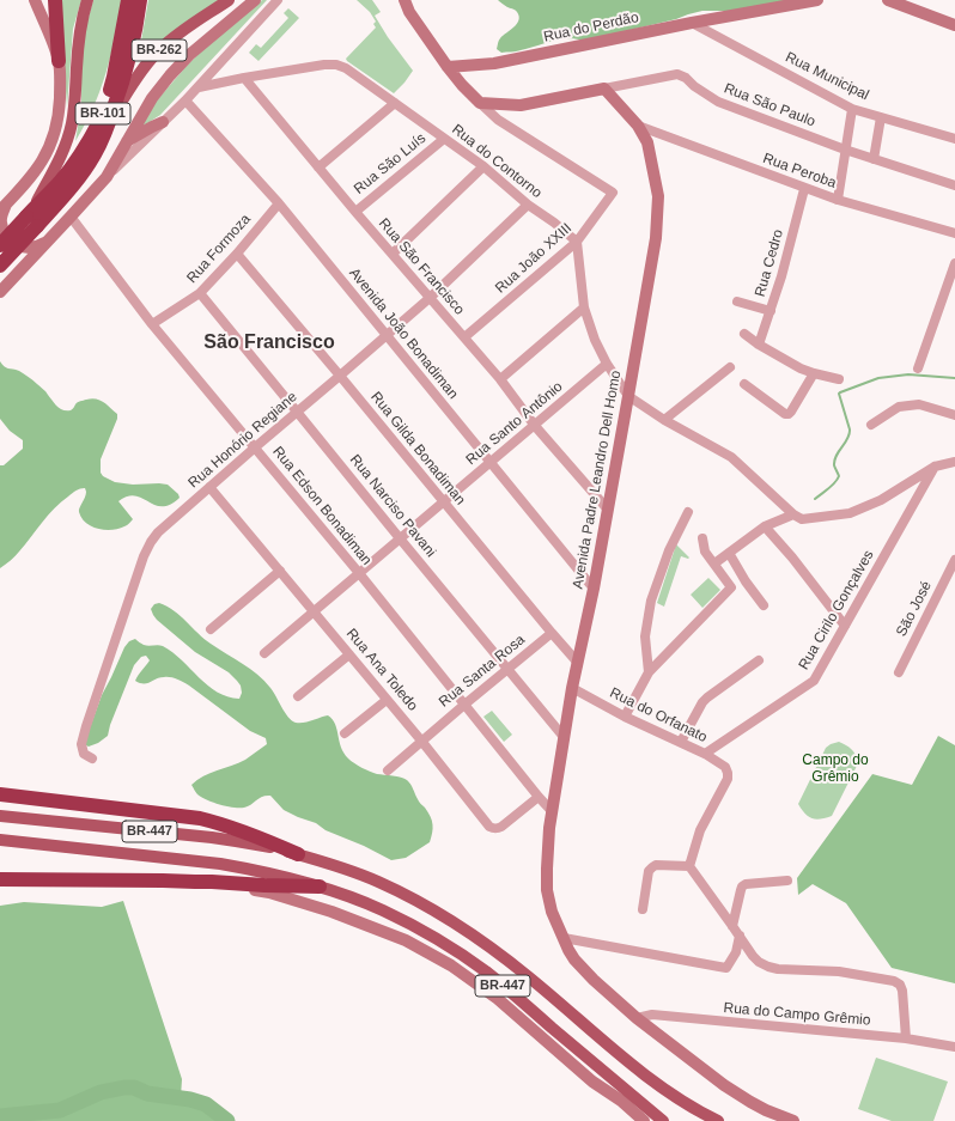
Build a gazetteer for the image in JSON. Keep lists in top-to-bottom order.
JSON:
{
  "streets": {
    "highway": ["BR-101"],
    "main road": ["BR-262", "BR-447"],
    "street": [
      "Rua do Perdão",
      "Rua Municipal",
      "Rua São Paulo",
      "Rua do Contorno",
      "Rua São Luís",
      "Rua Peroba",
      "Rua Formoza",
      "Rua João XXIII",
      "Rua Cedro",
      "Rua São Francisco",
      "Avenida João Bonadiman",
      "Rua Santo Antônio",
      "Rua Honório Regiane",
      "Rua Gilda Bonadiman",
      "Avenida Padre Leandro Dell Homo",
      "Rua Edson Bonadiman",
      "Rua Narciso Pavani",
      "São José",
      "Rua Cirilo Gonçalves",
      "Rua Ana Toledo",
      "Rua Santa Rosa",
      "Rua do Orfanato",
      "Rua do Campo Grêmio"
    ]
  },
  "crossings": [
    ["Rua do Perdão", "Rua Municipal"],
    ["BR-262", "BR-101"],
    ["Rua São Paulo", "Avenida Padre Leandro Dell Homo"],
    ["Rua do Contorno", "Rua São Luís"],
    ["Rua do Contorno", "Rua João XXIII"],
    ["Rua do Contorno", "Rua São Francisco"],
    ["Rua do Contorno", "Rua Honório Regiane"],
    ["Rua São Luís", "Rua São Francisco"],
    ["Rua Peroba", "Rua Cedro"],
    ["Rua Peroba", "Avenida Padre Leandro Dell Homo"],
    ["Rua Formoza", "Avenida João Bonadiman"],
    ["Rua Formoza", "Rua Gilda Bonadiman"],
    ["Rua Formoza", "Rua Edson Bonadiman"],
    ["Rua Formoza", "Rua Narciso Pavani"],
    ["Rua João XXIII", "Rua São Francisco"],
    ["Rua São Francisco", "Rua Santo Antônio"],
    ["Rua São Francisco", "Rua Honório Regiane"],
    ["Rua São Francisco", "Avenida Padre Leandro Dell Homo"],
    ["Avenida João Bonadiman", "Rua Santo Antônio"],
    ["Avenida João Bonadiman", "Rua Honório Regiane"],
    ["Avenida João Bonadiman", "Avenida Padre Leandro Dell Homo"],
    ["Rua Santo Antônio", "Rua Gilda Bonadiman"],
    ["Rua Santo Antônio", "Rua Edson Bonadiman"],
    ["Rua Santo Antônio", "Rua Narciso Pavani"],
    ["Rua Santo Antônio", "Rua Ana Toledo"],
    ["Rua Honório Regiane", "Rua Gilda Bonadiman"],
    ["Rua Honório Regiane", "Rua Edson Bonadiman"],
    ["Rua Honório Regiane", "Rua Narciso Pavani"],
    ["Rua Honório Regiane", "Rua Ana Toledo"],
    ["Rua Gilda Bonadiman", "Avenida Padre Leandro Dell Homo"],
    ["Rua Gilda Bonadiman", "Rua Santa Rosa"],
    ["Avenida Padre Leandro Dell Homo", "Rua Edson Bonadiman"],
    ["Avenida Padre Leandro Dell Homo", "Rua Narciso Pavani"],
    ["Avenida Padre Leandro Dell Homo", "Rua do Orfanato"],
    ["Avenida Padre Leandro Dell Homo", "Rua do Campo Grêmio"],
    ["Rua Edson Bonadiman", "Rua Ana Toledo"],
    ["Rua Edson Bonadiman", "Rua Santa Rosa"],
    ["Rua Narciso Pavani", "Rua Santa Rosa"],
    ["Rua Cirilo Gonçalves", "Rua do Orfanato"],
    ["Rua Ana Toledo", "Rua Santa Rosa"]
  ],
  "districts": ["São Francisco"],
  "parks": ["Campo do Grêmio"]
}
